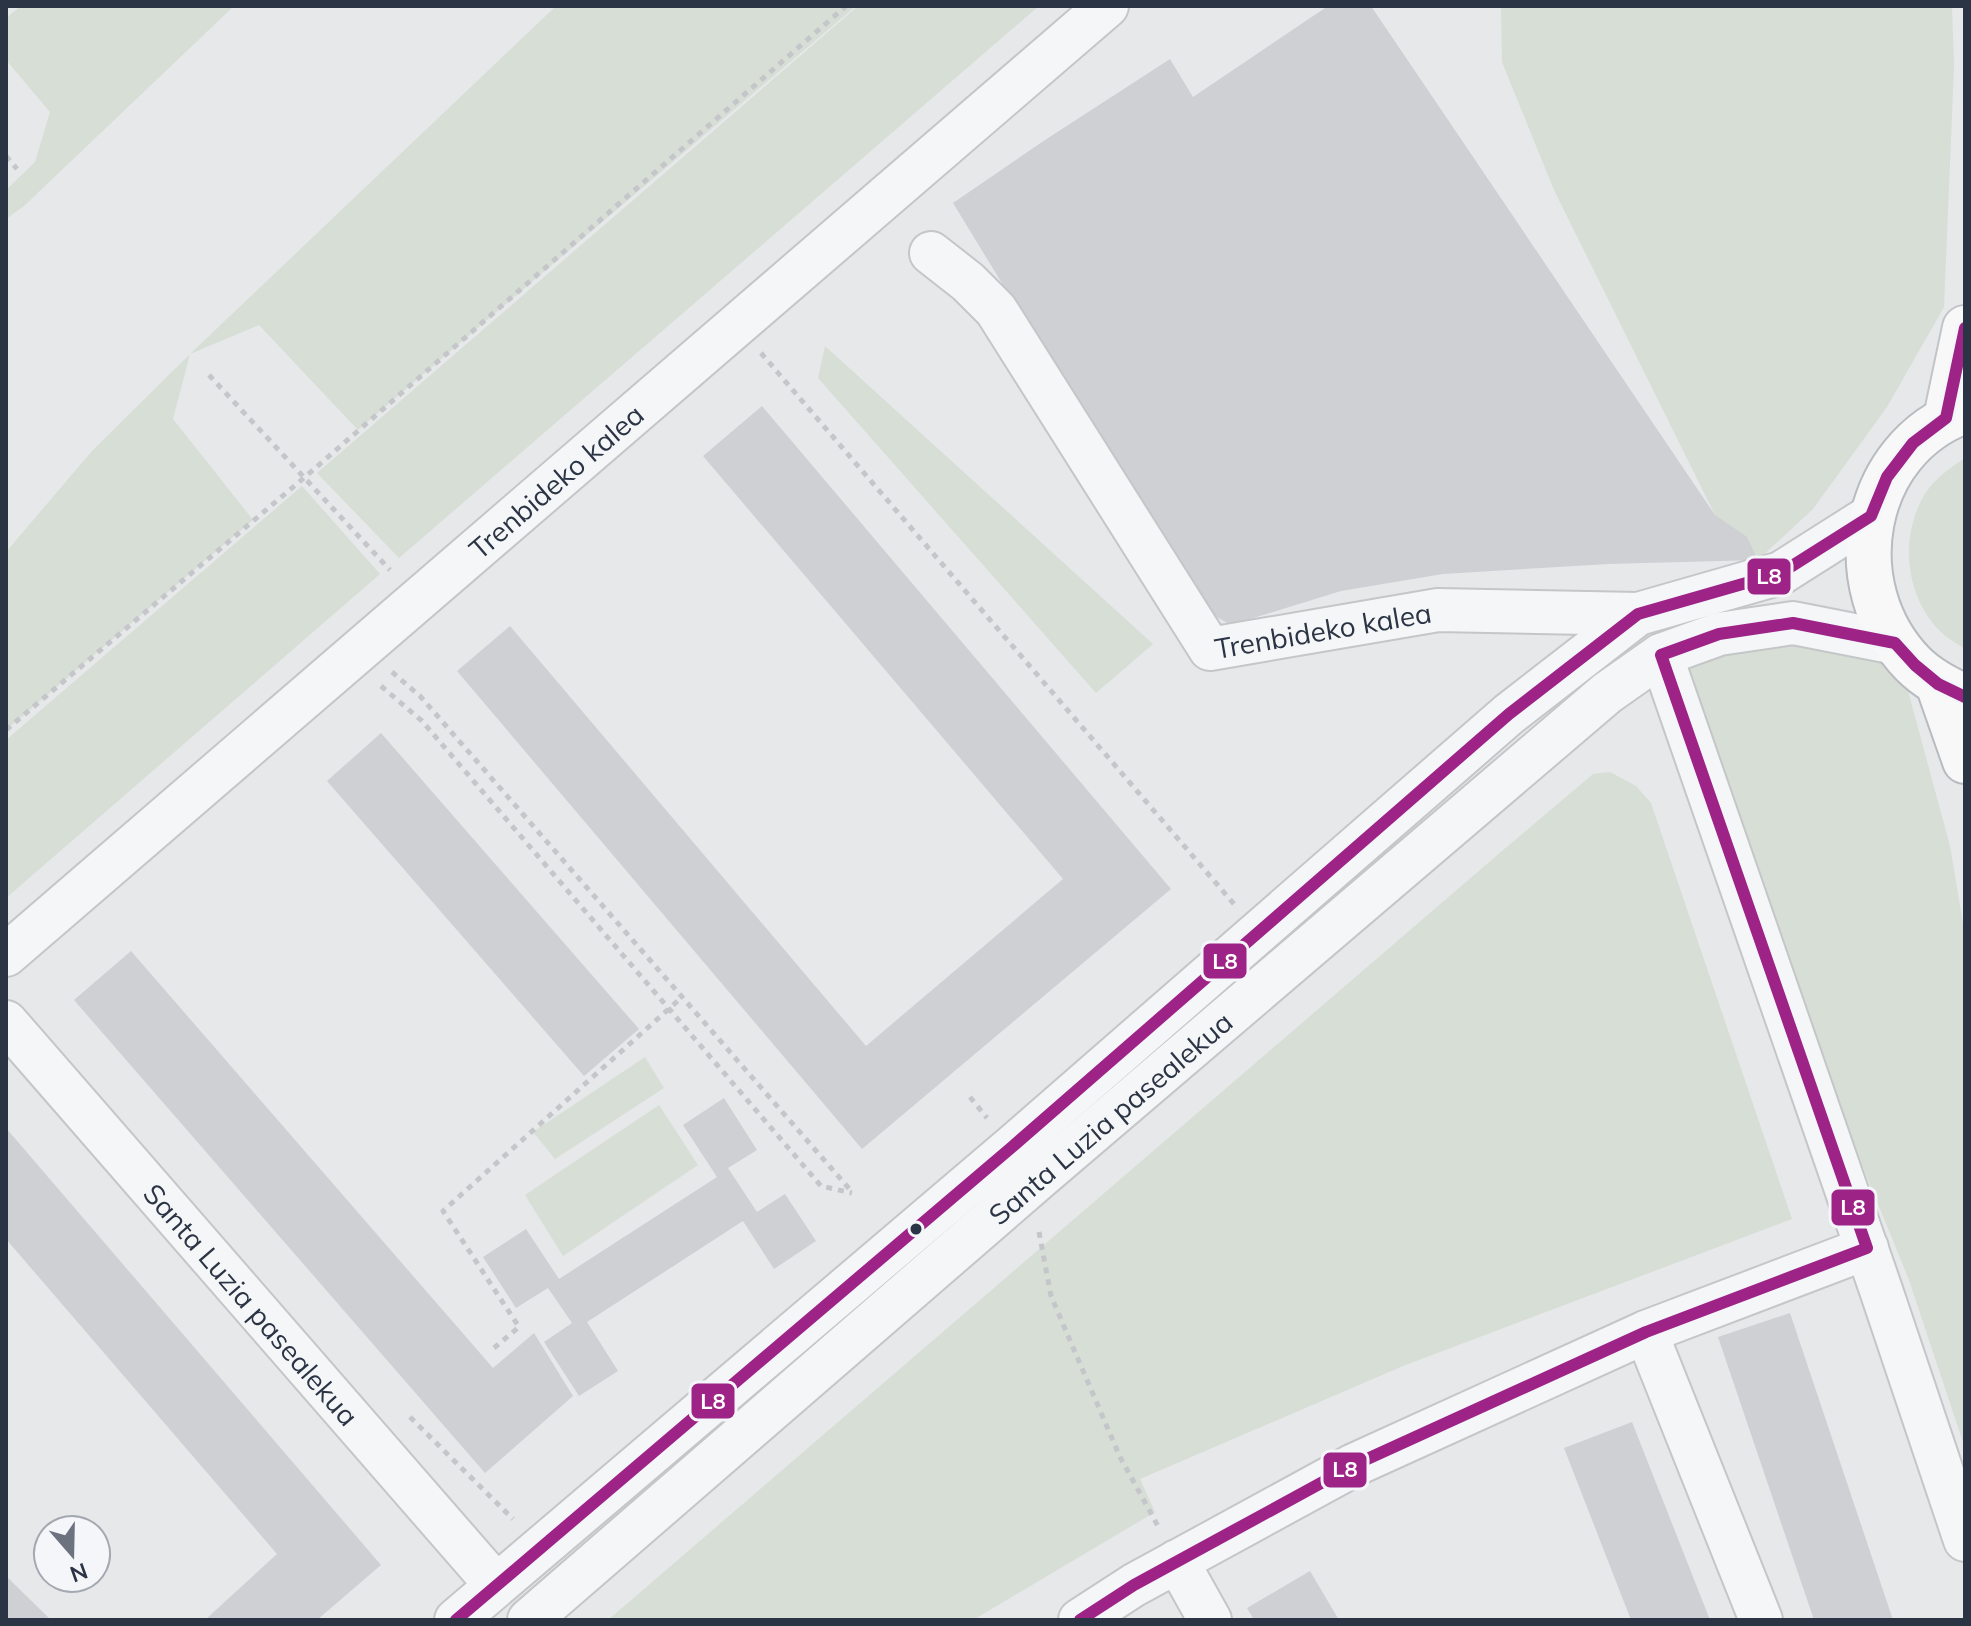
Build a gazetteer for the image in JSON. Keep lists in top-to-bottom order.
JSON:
{
  "streets": {
    "street": ["Trenbideko kalea", "Santa Luzia pasealekua"]
  },
  "crossings": [
    ["Trenbideko kalea", "Santa Luzia pasealekua"]
  ],
  "lines": ["transit line L8"],
  "north": "bottom"
}
